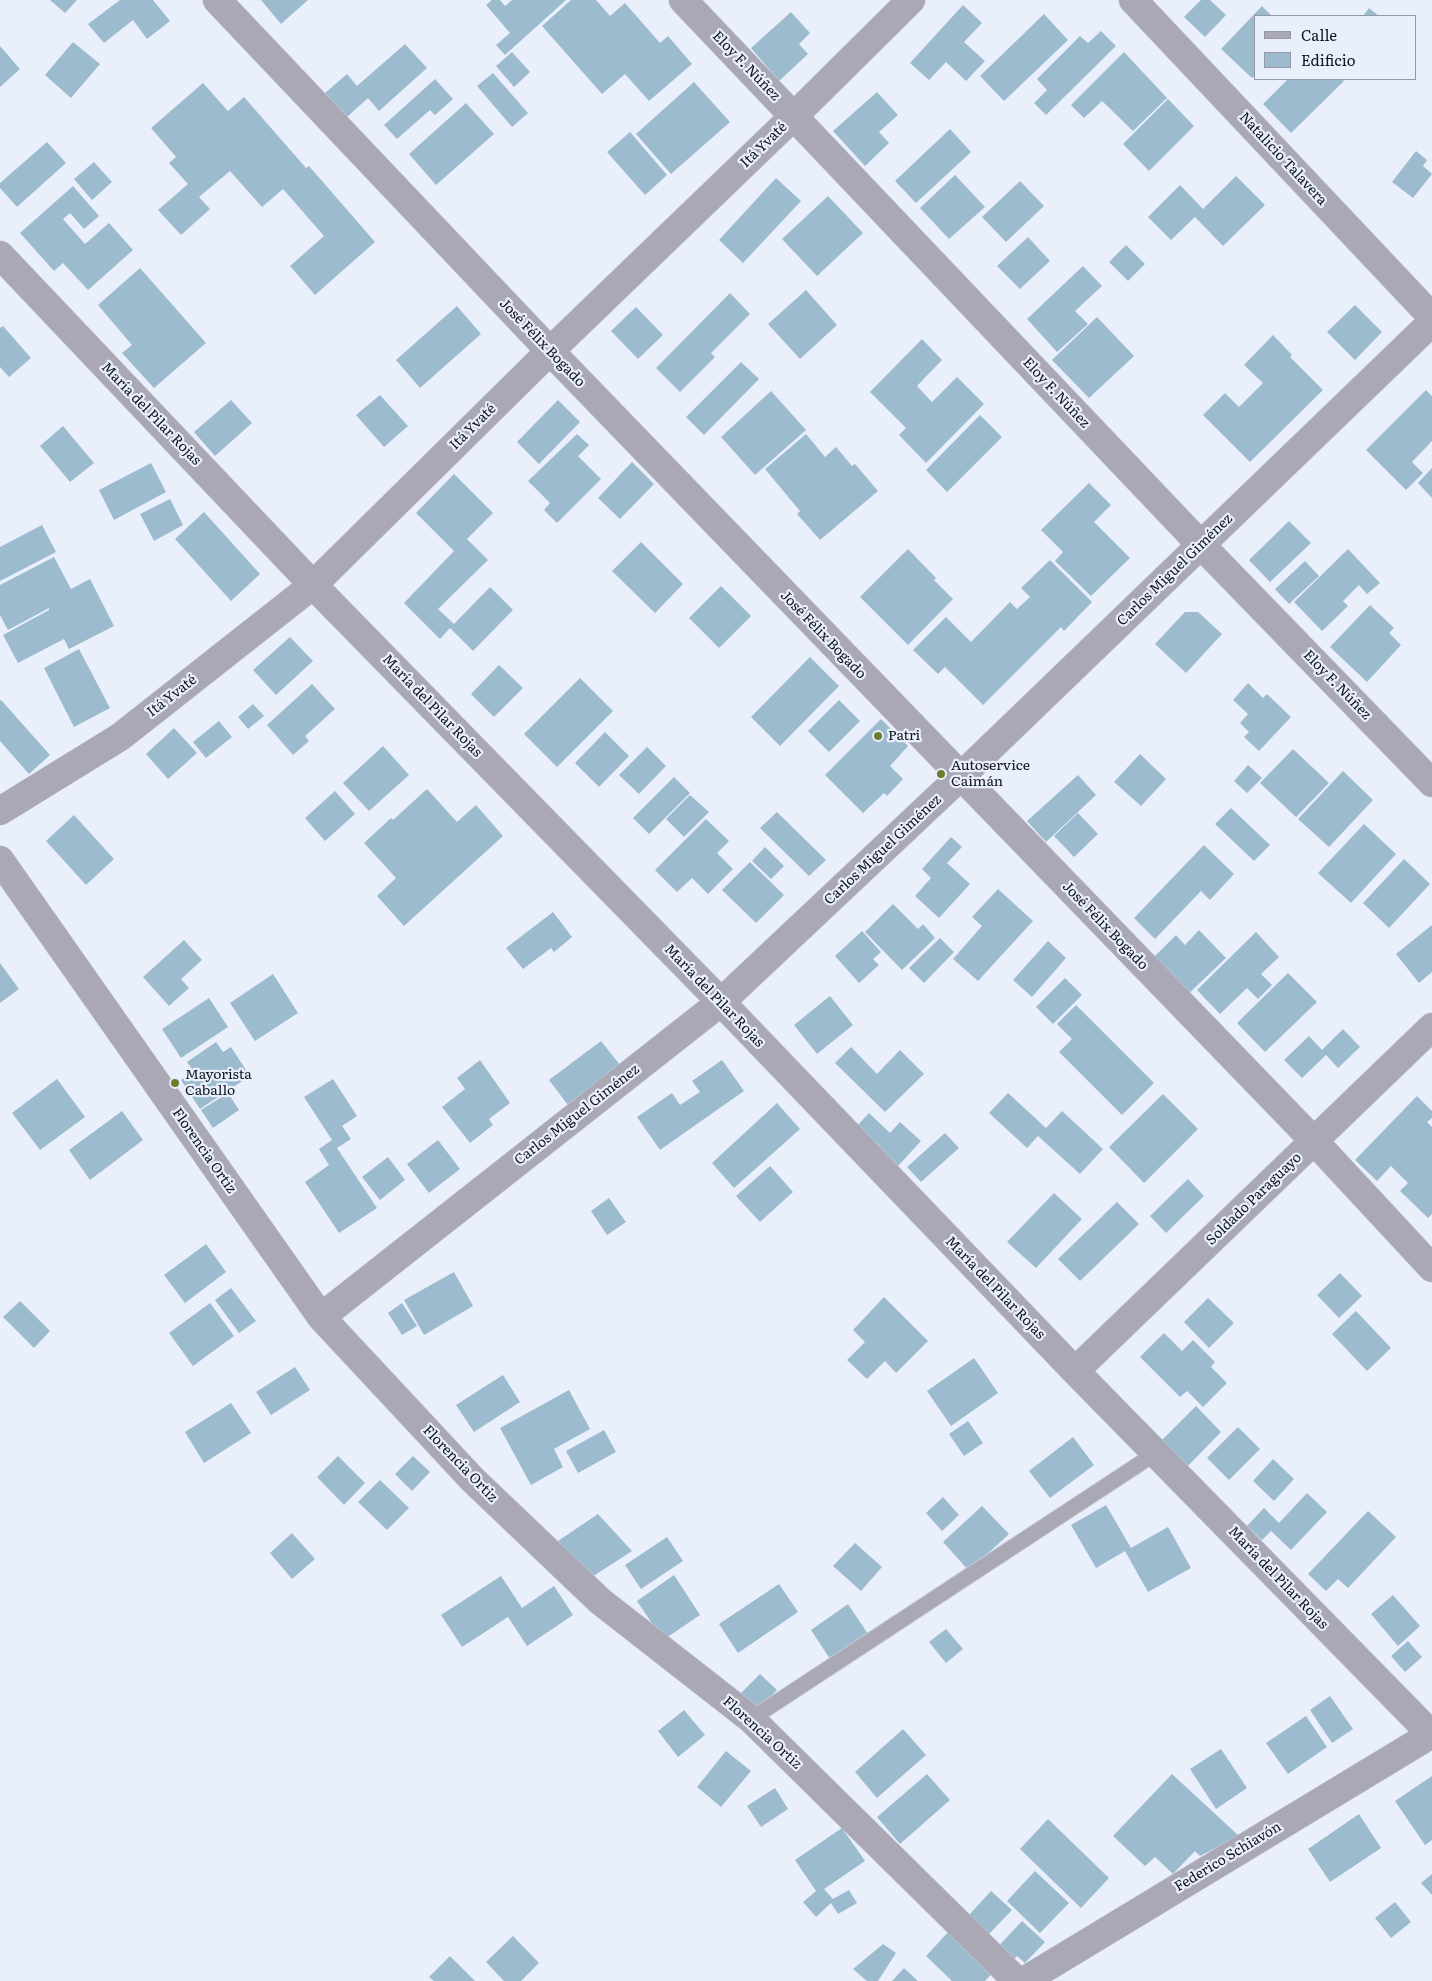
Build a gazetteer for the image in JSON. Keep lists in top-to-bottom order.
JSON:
{
  "streets": {
    "street": [
      "Eloy F. Núñez",
      "Itá Yvaté",
      "Natalicio Talavera",
      "José Félix Bogado",
      "María del Pilar Rojas",
      "Carlos Miguel Giménez",
      "Florencia Ortiz",
      "Soldado Paraguayo",
      "Federico Schiavón"
    ]
  },
  "crossings": [
    ["Eloy F. Núñez", "Itá Yvaté"],
    ["Eloy F. Núñez", "Carlos Miguel Giménez"],
    ["Itá Yvaté", "José Félix Bogado"],
    ["Itá Yvaté", "María del Pilar Rojas"],
    ["José Félix Bogado", "Carlos Miguel Giménez"],
    ["José Félix Bogado", "Soldado Paraguayo"],
    ["María del Pilar Rojas", "Carlos Miguel Giménez"],
    ["María del Pilar Rojas", "Soldado Paraguayo"],
    ["María del Pilar Rojas", "Federico Schiavón"],
    ["Carlos Miguel Giménez", "Florencia Ortiz"]
  ],
  "places": ["Patri", "Autoservice Caimán", "Mayorista Caballo"],
  "legend": ["Calle", "Edificio"]
}
